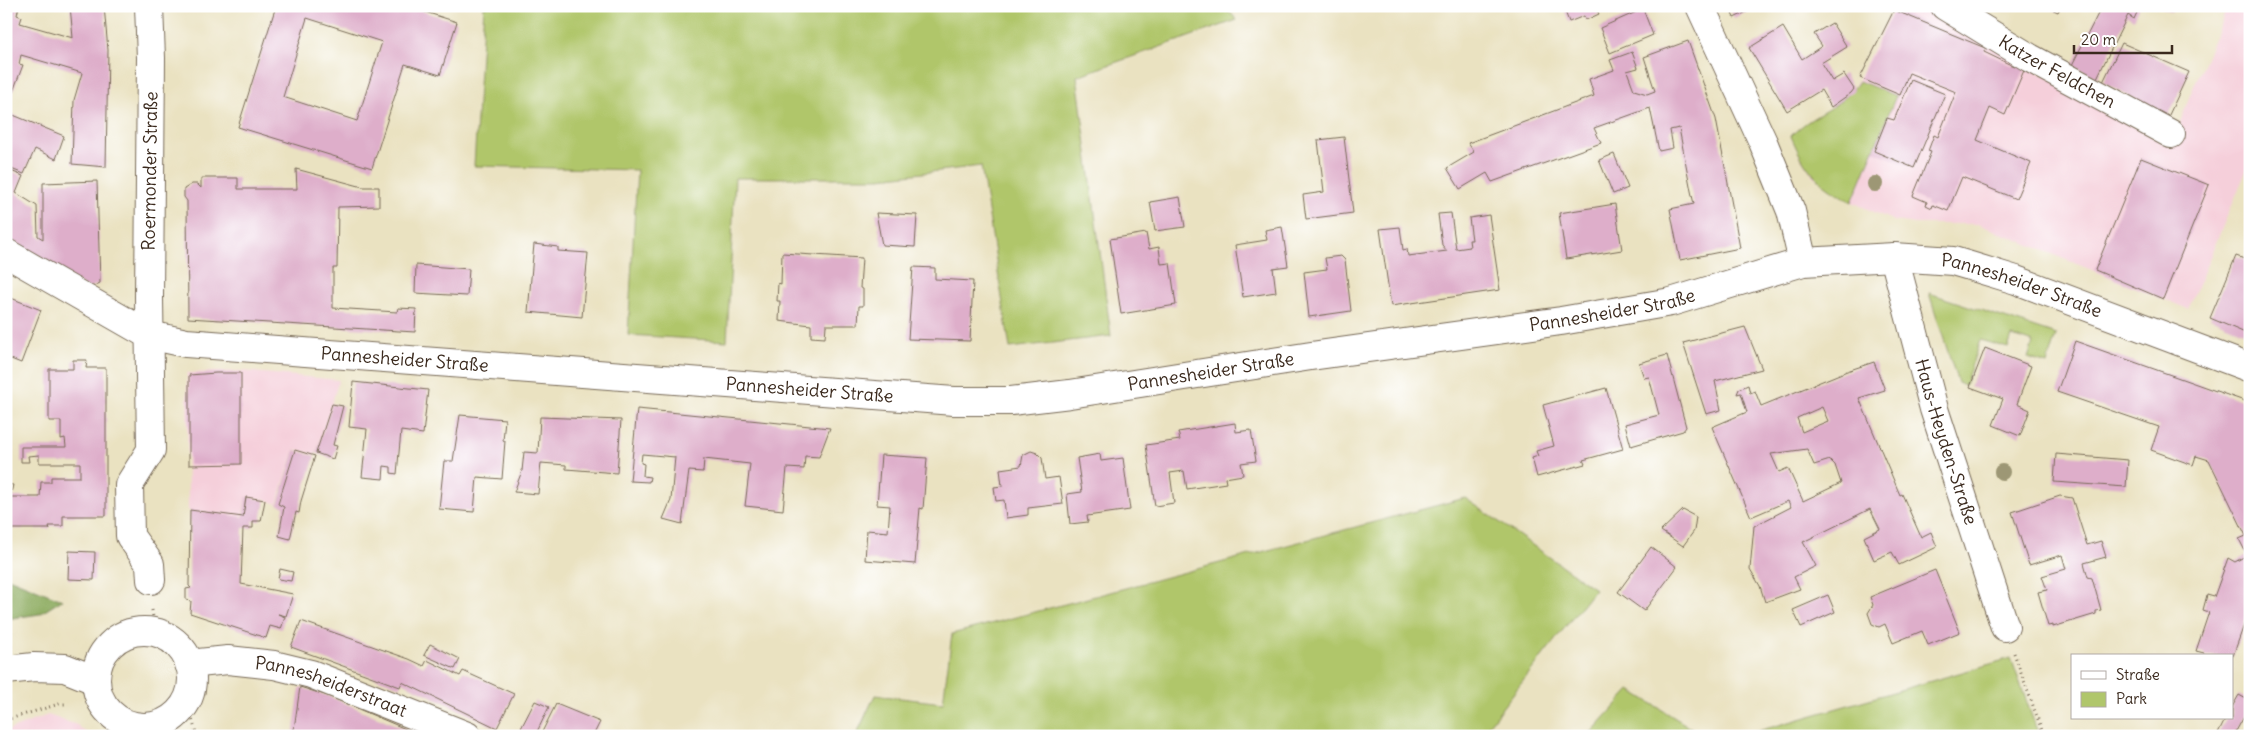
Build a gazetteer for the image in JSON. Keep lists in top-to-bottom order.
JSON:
{
  "streets": {
    "street": [
      "Katzer Feldchen",
      "Roermonder Straße",
      "Pannesheider Straße",
      "Haus-Heyden-Straße",
      "Pannesheiderstraat"
    ]
  },
  "crossings": [
    ["Roermonder Straße", "Pannesheider Straße"],
    ["Pannesheider Straße", "Haus-Heyden-Straße"]
  ],
  "legend": ["Straße", "Park"],
  "scale_bar": "20 m"
}
